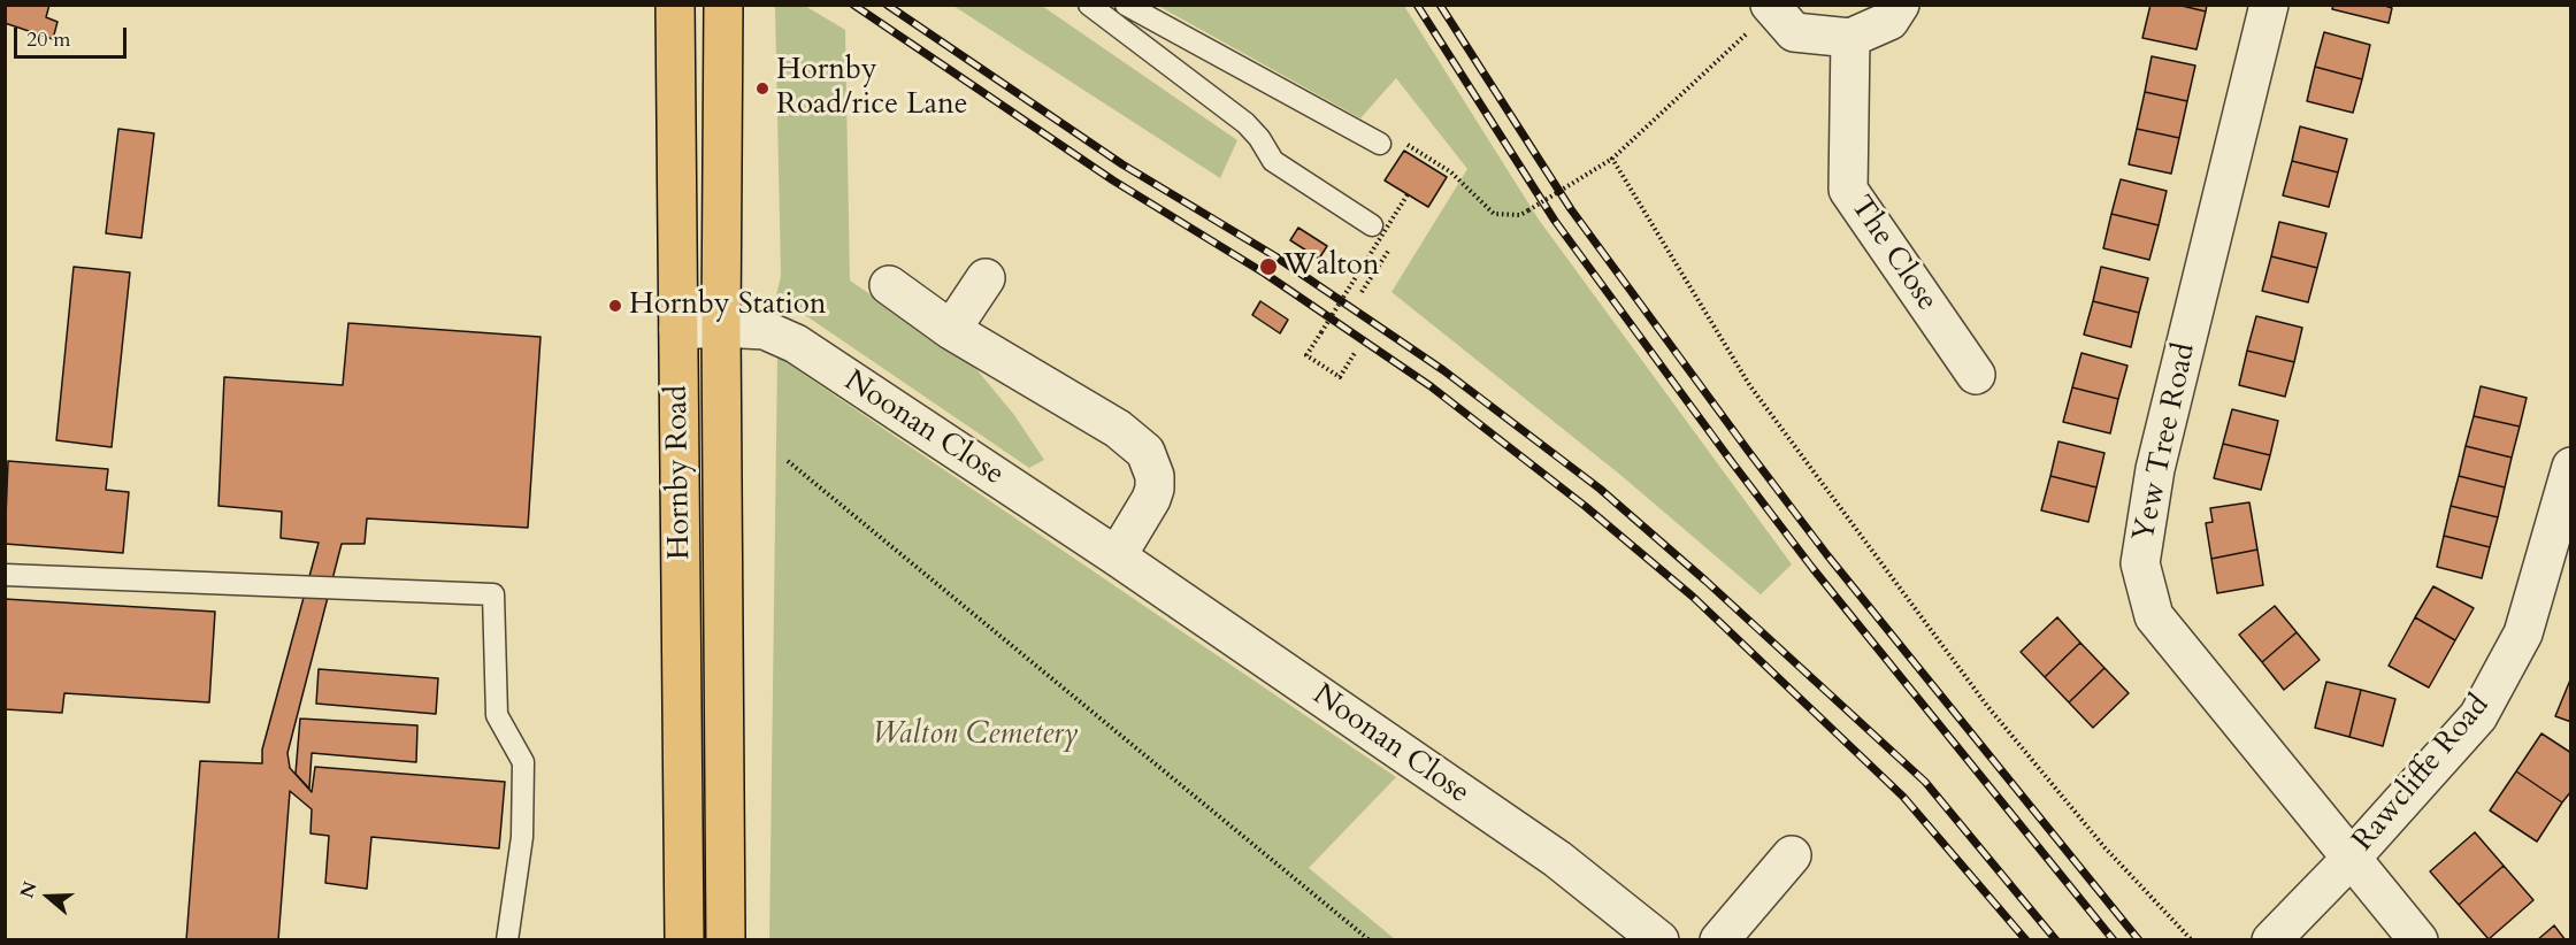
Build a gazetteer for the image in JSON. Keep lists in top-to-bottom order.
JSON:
{
  "streets": {
    "main road": ["Hornby Road"],
    "street": [
      "The Close",
      "Noonan Close",
      "Yew Tree Road",
      "Rawcliffe Road"
    ]
  },
  "crossings": [
    ["Noonan Close", "Hornby Road"],
    ["Yew Tree Road", "Rawcliffe Road"]
  ],
  "parks": ["Walton Cemetery"],
  "places": ["Hornby Road/rice Lane", "Walton", "Hornby Station"],
  "scale_bar": "20 m",
  "north": "left"
}
